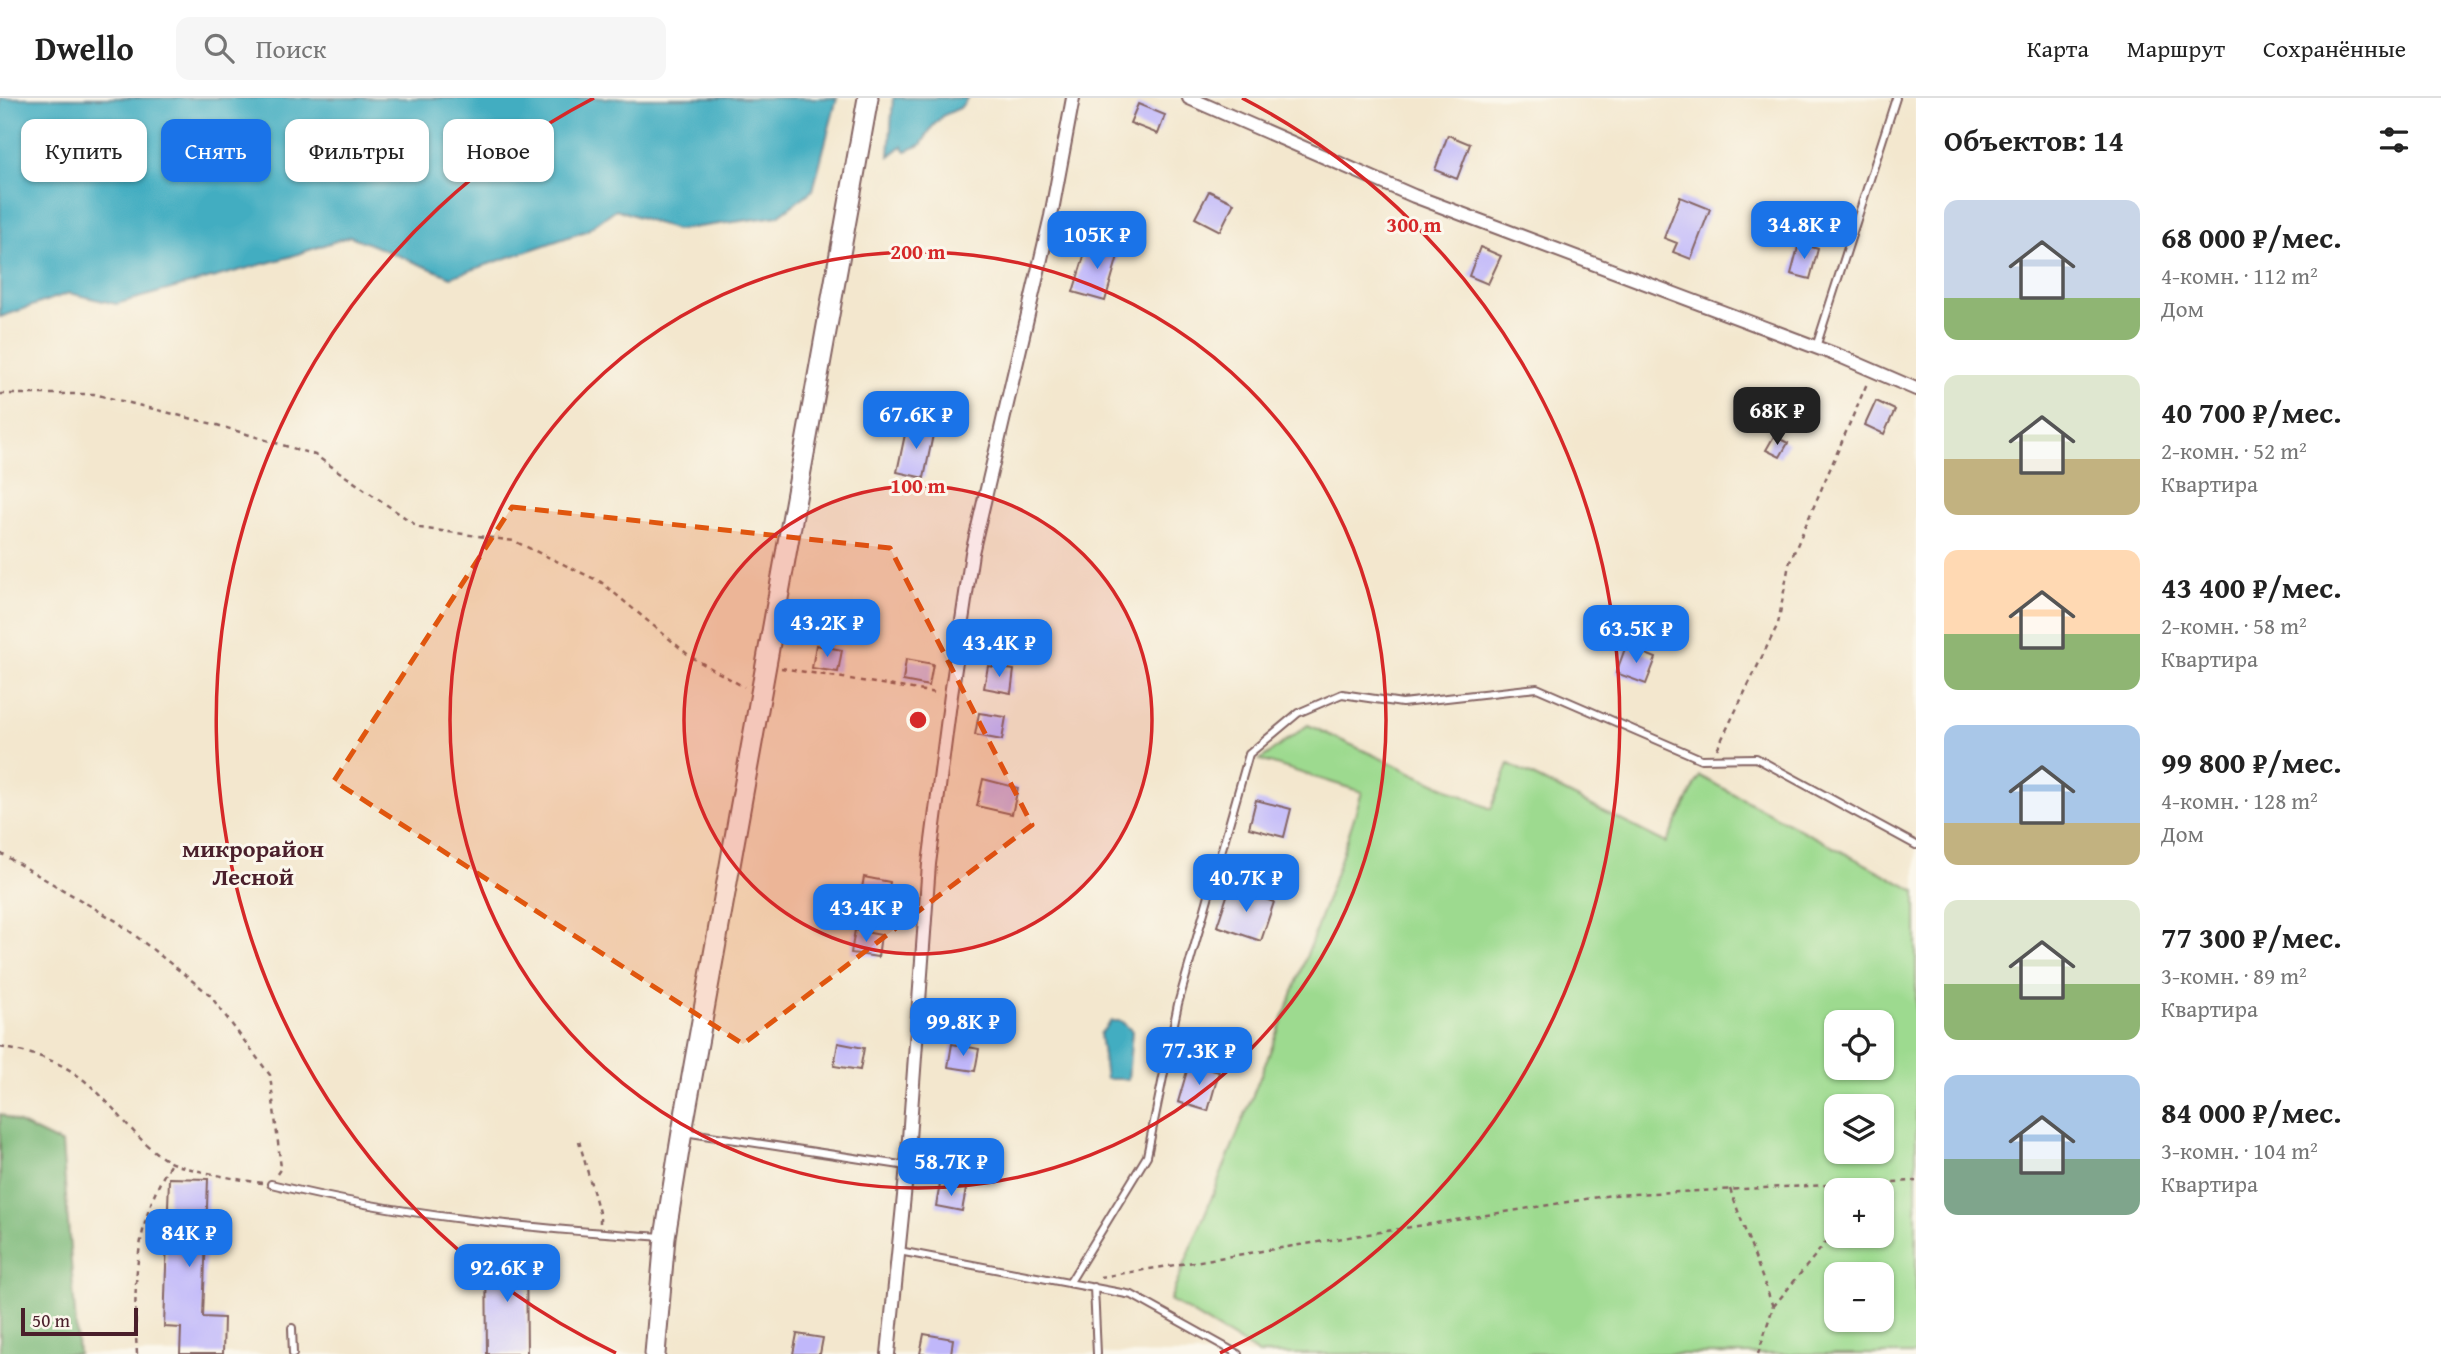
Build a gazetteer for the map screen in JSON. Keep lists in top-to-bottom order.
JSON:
{
  "districts": ["микрорайон Лесной"],
  "scale_bar": "50 m",
  "page": {
    "header": "Dwello",
    "search": "Поиск",
    "nav": ["Карта", "Маршрут", "Сохранённые"],
    "heading": "Объектов: 14",
    "chip": [
      "Купить",
      "Снять",
      "Фильтры",
      "Новое"
    ],
    "list": [
      {
        "name": "68 000 ₽/мес.",
        "note": "4-комн. · 112 m² · Дом"
      },
      {
        "name": "40 700 ₽/мес.",
        "note": "2-комн. · 52 m² · Квартира"
      },
      {
        "name": "43 400 ₽/мес.",
        "note": "2-комн. · 58 m² · Квартира"
      },
      {
        "name": "99 800 ₽/мес.",
        "note": "4-комн. · 128 m² · Дом"
      },
      {
        "name": "77 300 ₽/мес.",
        "note": "3-комн. · 89 m² · Квартира"
      },
      {
        "name": "84 000 ₽/мес.",
        "note": "3-комн. · 104 m² · Квартира"
      }
    ],
    "price": [
      "34.8K ₽",
      "105K ₽",
      "68K ₽",
      "67.6K ₽",
      "43.2K ₽",
      "63.5K ₽",
      "43.4K ₽",
      "40.7K ₽",
      "43.4K ₽",
      "99.8K ₽",
      "77.3K ₽",
      "58.7K ₽",
      "84K ₽",
      "92.6K ₽"
    ],
    "map_buttons": ["+", "−"],
    "scale": "50 m"
  },
  "rings": ["300 m", "200 m", "100 m"]
}
